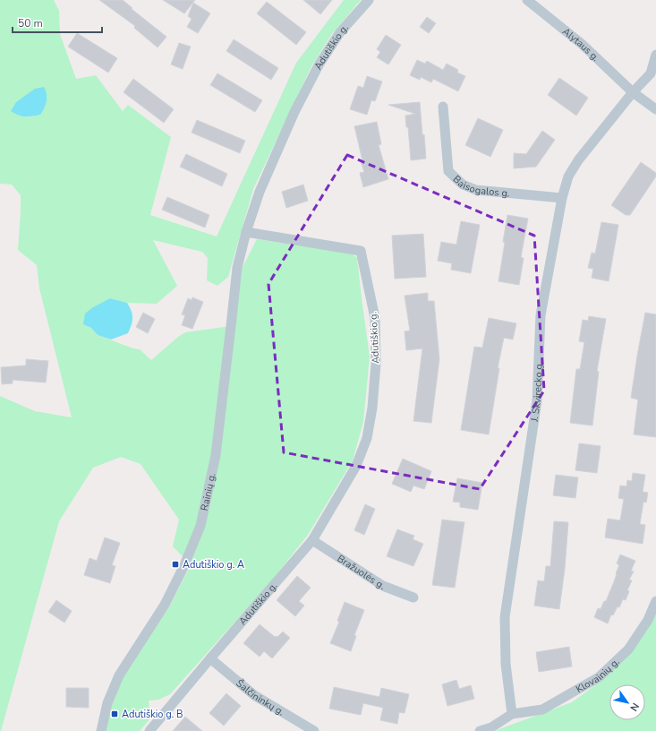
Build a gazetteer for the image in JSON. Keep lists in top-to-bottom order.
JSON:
{
  "streets": {
    "street": [
      "Alytaus g.",
      "Adutiškio g.",
      "Baisogalos g.",
      "J. Skvirecko g.",
      "Rainių g.",
      "Bražuolės g.",
      "Klovainių g.",
      "Šalčininkų g."
    ]
  },
  "crossings": [
    ["Alytaus g.", "J. Skvirecko g."],
    ["Adutiškio g.", "Rainių g."],
    ["Adutiškio g.", "Bražuolės g."],
    ["Adutiškio g.", "Šalčininkų g."],
    ["Baisogalos g.", "J. Skvirecko g."],
    ["J. Skvirecko g.", "Klovainių g."]
  ],
  "places": {
    "transit": ["Adutiškio g. A", "Adutiškio g. B"]
  },
  "scale_bar": "50 m",
  "north": "bottom right"
}
